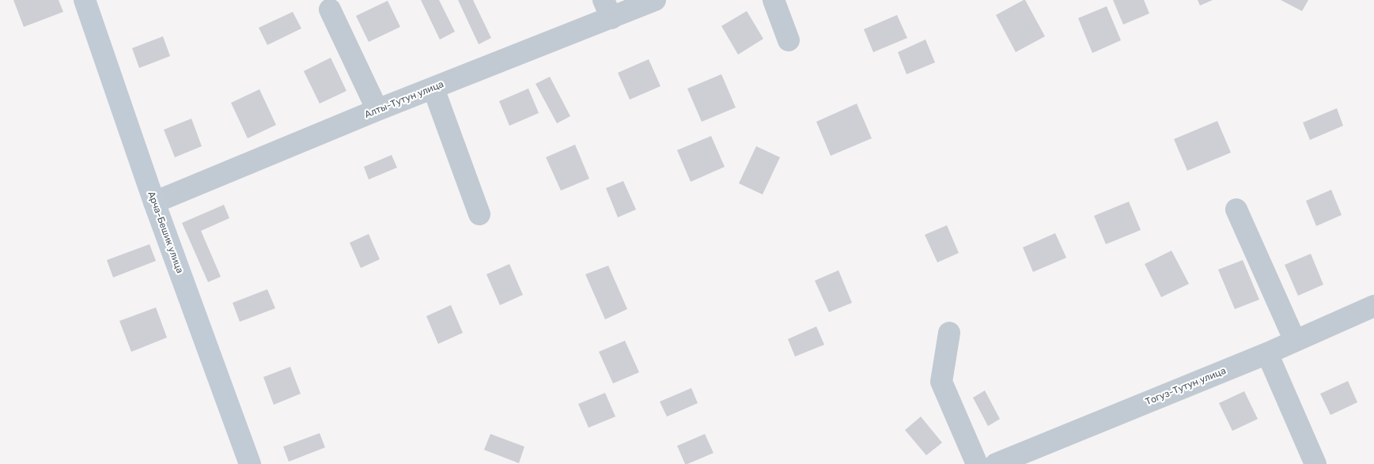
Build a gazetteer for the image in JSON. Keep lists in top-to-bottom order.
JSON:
{
  "streets": {
    "street": ["Алты-Тутун улица", "Арча-Бешик улица", "Тогуз-Тутун улица"]
  },
  "crossings": [
    ["Алты-Тутун улица", "Арча-Бешик улица"]
  ]
}
